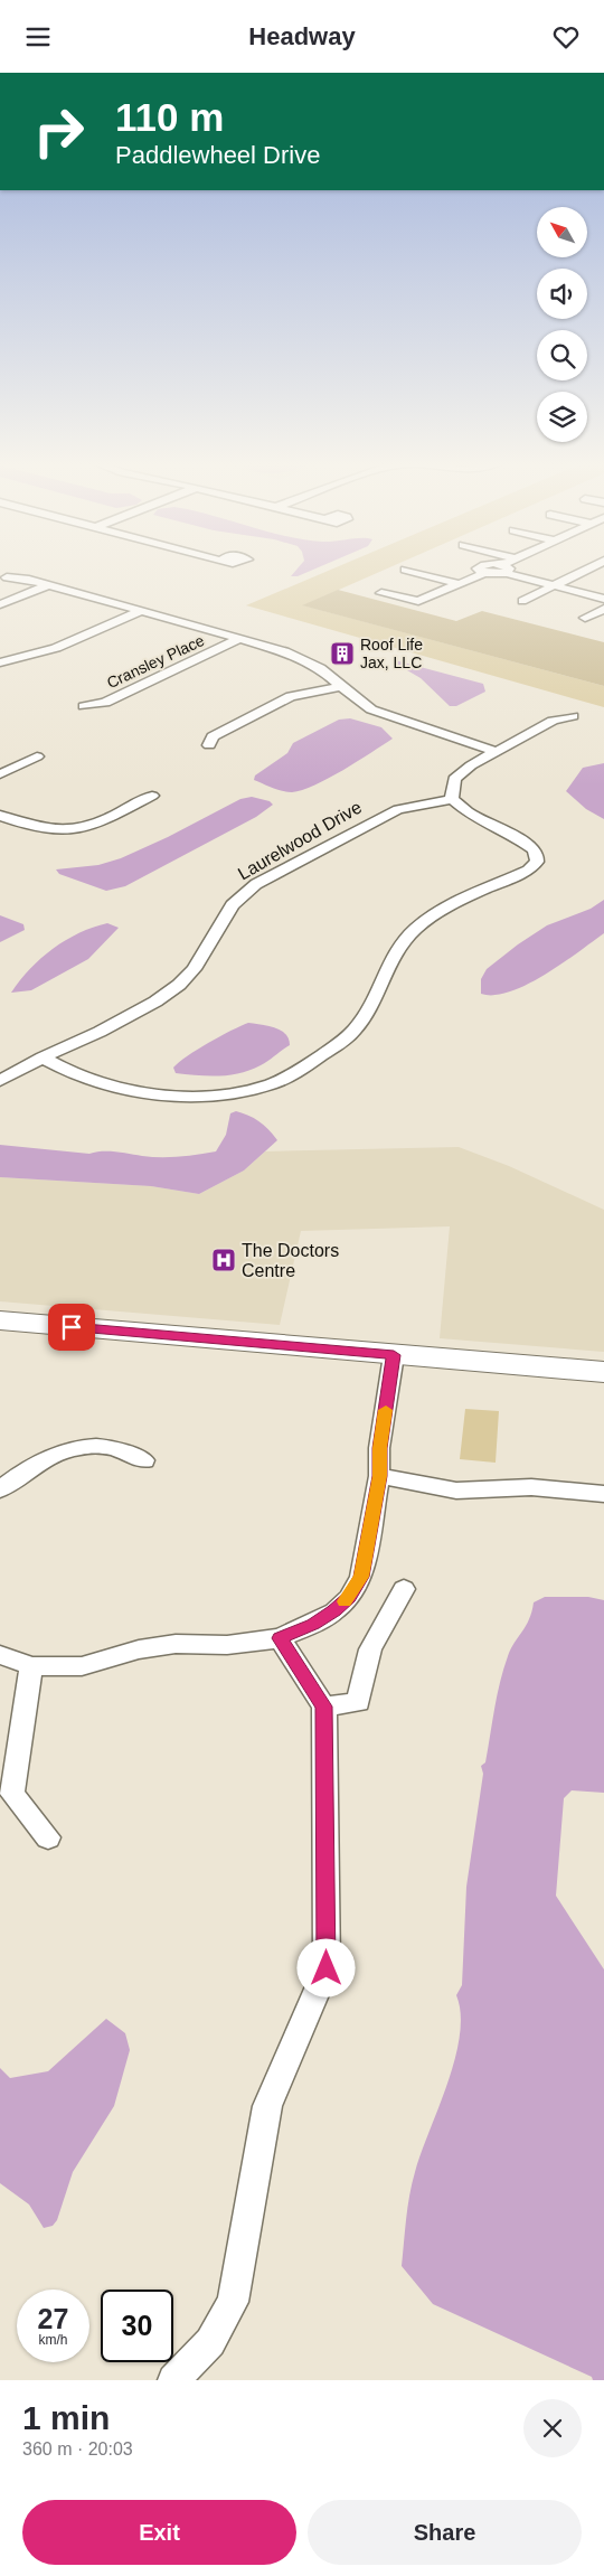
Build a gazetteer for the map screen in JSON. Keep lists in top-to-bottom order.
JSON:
{
  "streets": {
    "street": ["Cransley Place", "Laurelwood Drive"]
  },
  "places": {
    "building": ["Roof Life Jax, LLC"],
    "hospital": ["The Doctors Centre"]
  },
  "north": "top left",
  "page": {
    "header": "Headway",
    "turn": ["110 m", "Paddlewheel Drive"],
    "speed": "27 km/h",
    "limit": "30",
    "heading": ["1 min", "360 m · 20:03"],
    "buttons": ["Exit", "Share"]
  }
}
